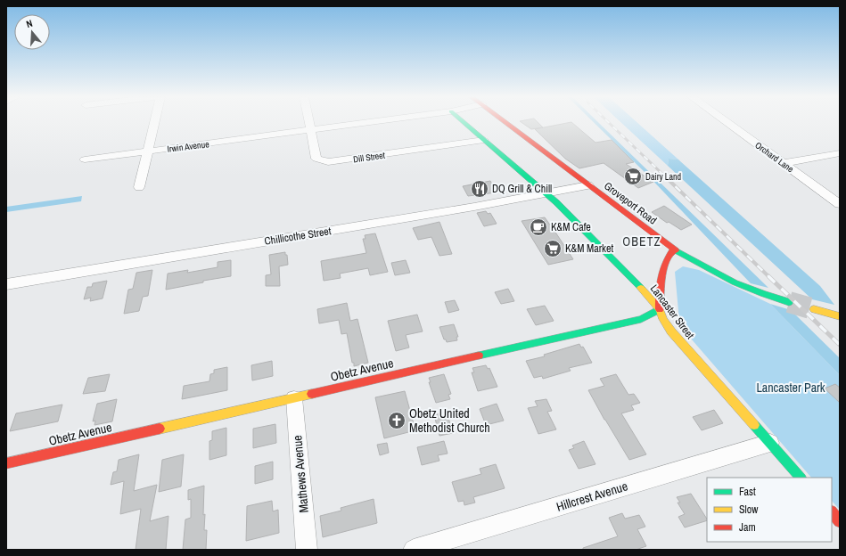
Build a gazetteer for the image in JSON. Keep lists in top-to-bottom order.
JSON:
{
  "streets": {
    "street": [
      "Irwin Avenue",
      "Dill Street",
      "Orchard Lane",
      "Groveport Road",
      "Chillicothe Street",
      "Lancaster Street",
      "Obetz Avenue",
      "Mathews Avenue",
      "Hillcrest Avenue"
    ]
  },
  "crossings": [
    ["Irwin Avenue", "Dill Street"],
    ["Dill Street", "Lancaster Street"],
    ["Groveport Road", "Chillicothe Street"],
    ["Chillicothe Street", "Lancaster Street"],
    ["Lancaster Street", "Obetz Avenue"],
    ["Lancaster Street", "Hillcrest Avenue"],
    ["Obetz Avenue", "Mathews Avenue"]
  ],
  "districts": ["OBETZ"],
  "parks": ["Lancaster Park"],
  "places": {
    "supermarket": ["Dairy Land", "K&M Market"],
    "restaurant": ["DQ Grill & Chill"],
    "cafe": ["K&M Cafe"],
    "church": ["Obetz United Methodist Church"]
  },
  "legend": ["Fast", "Slow", "Jam"],
  "north": "top"
}
